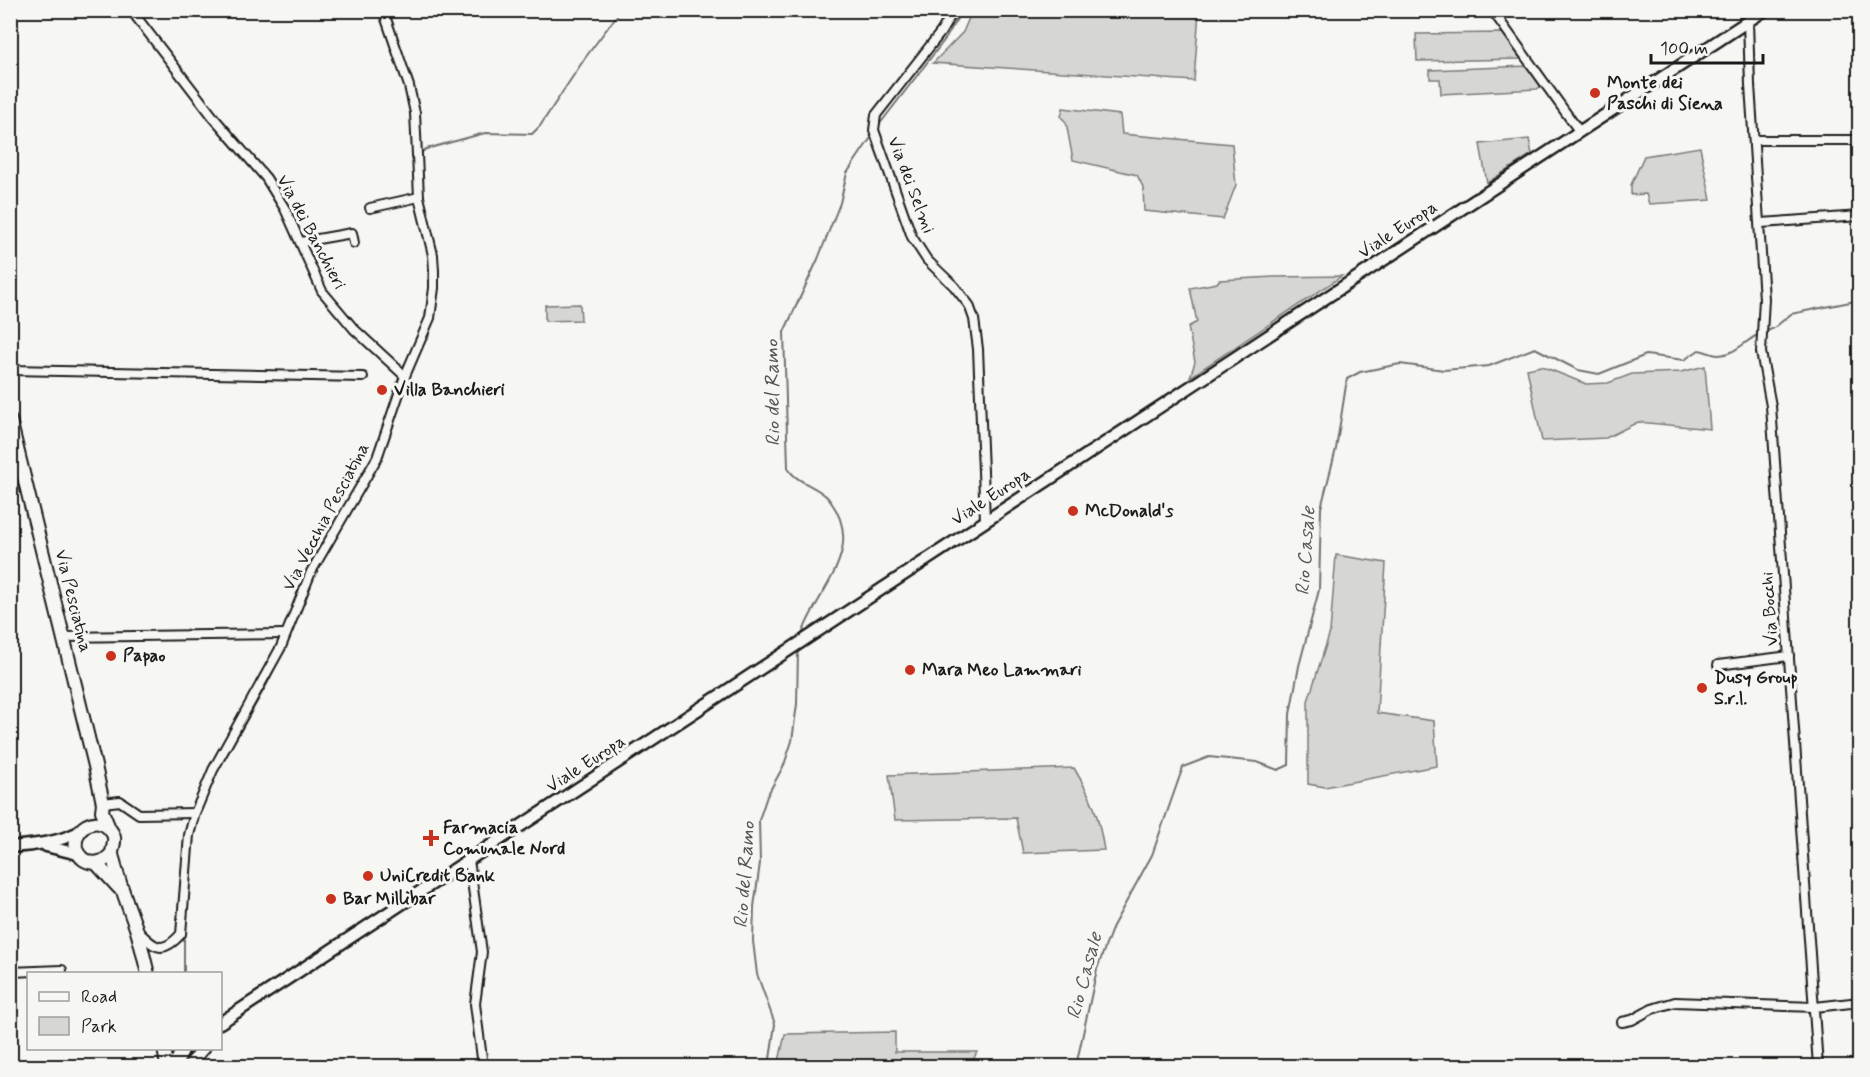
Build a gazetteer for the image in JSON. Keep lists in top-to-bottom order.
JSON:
{
  "streets": {
    "main road": ["Viale Europa", "Via Pesciatina"],
    "street": [
      "Via dei Selmi",
      "Via dei Banchieri",
      "Via Vecchia Pesciatina",
      "Via Bocchi"
    ]
  },
  "crossings": [
    ["Via dei Selmi", "Viale Europa"],
    ["Viale Europa", "Via Bocchi"],
    ["Via dei Banchieri", "Via Vecchia Pesciatina"],
    ["Via Vecchia Pesciatina", "Via Pesciatina"]
  ],
  "water": ["Rio del Ramo", "Rio Casale"],
  "places": {
    "other": [
      "Monte dei Paschi di Siena",
      "Villa Banchieri",
      "McDonald's",
      "Papao",
      "Mara Meo Lammari",
      "Dusy Group S.r.l.",
      "UniCredit Bank",
      "Bar Millibar"
    ],
    "health": ["Farmacia Comunale Nord"]
  },
  "legend": ["Road", "Park"],
  "scale_bar": "100 m"
}
